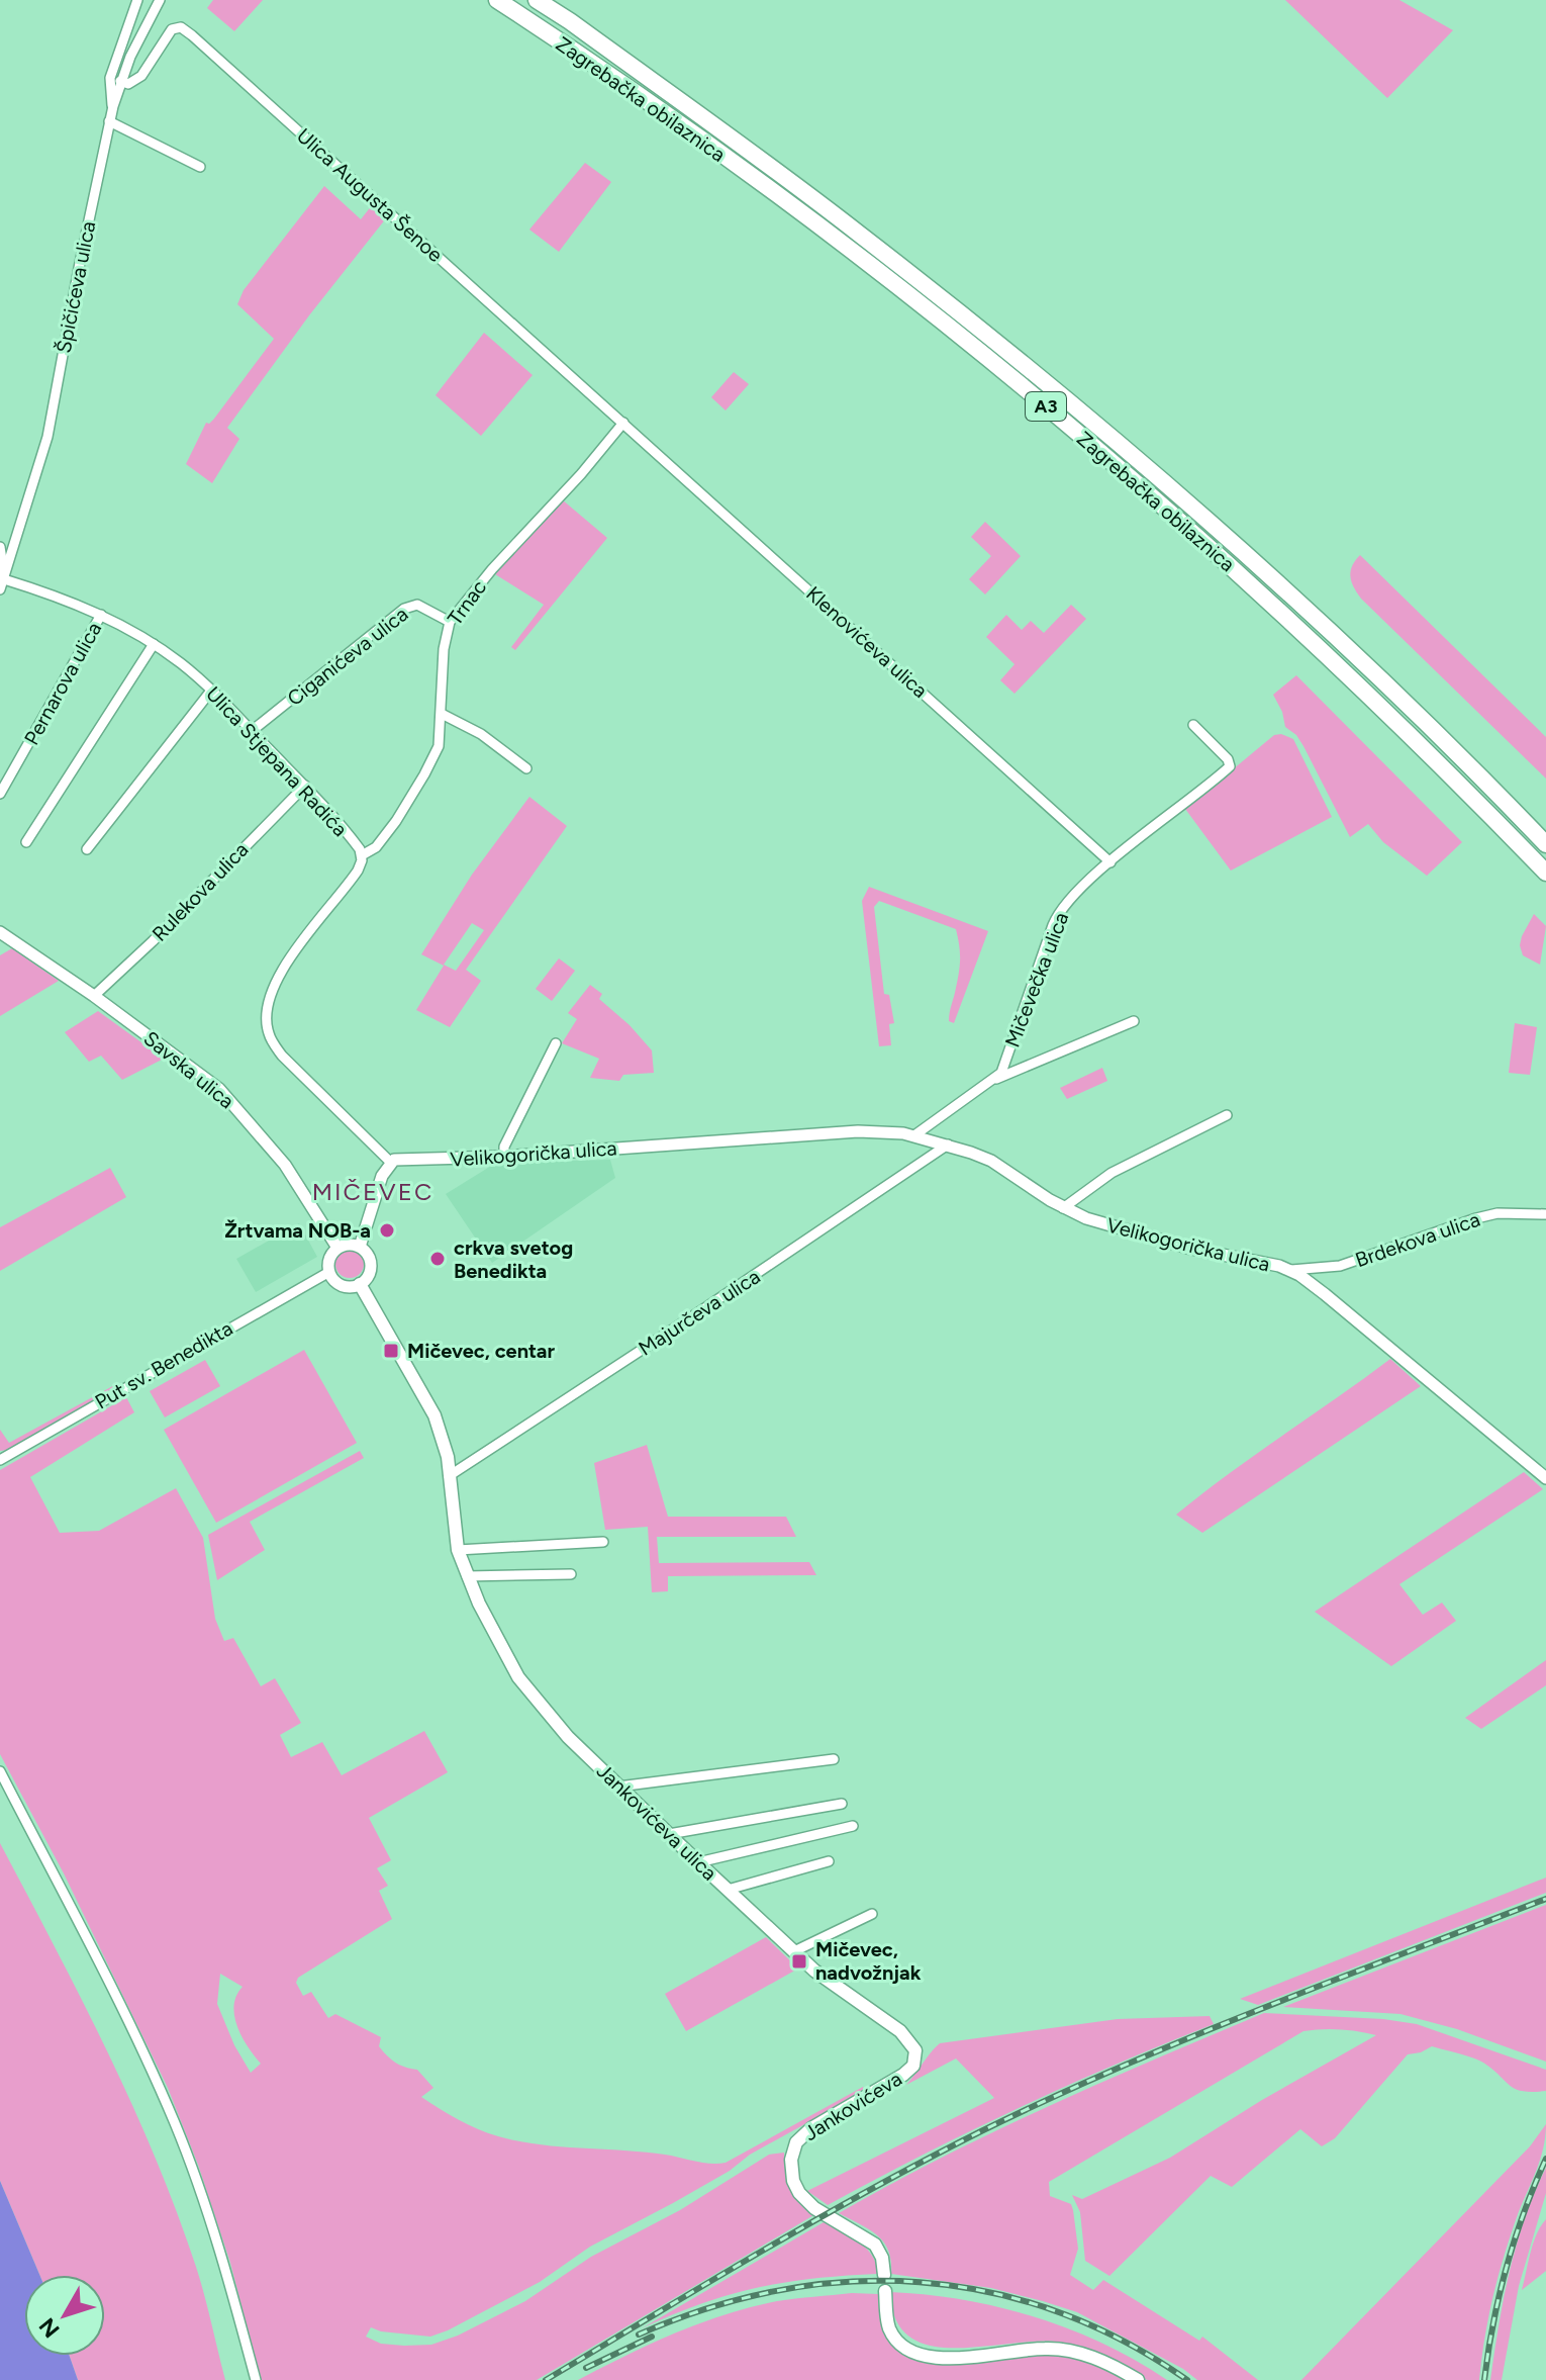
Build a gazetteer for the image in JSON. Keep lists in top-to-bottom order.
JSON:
{
  "streets": {
    "highway": ["Zagrebačka obilaznica", "A3"],
    "main road": ["Jankovićeva ulica", "Jankovićeva"],
    "street": [
      "Ulica Augusta Šenoe",
      "Špičićeva ulica",
      "Trnac",
      "Klenovićeva ulica",
      "Ciganićeva ulica",
      "Pernarova ulica",
      "Ulica Stjepana Radića",
      "Rulekova ulica",
      "Mičevečka ulica",
      "Savska ulica",
      "Velikogorička ulica",
      "Brdekova ulica",
      "Majurčeva ulica",
      "Put sv. Benedikta"
    ]
  },
  "crossings": [
    ["Ulica Augusta Šenoe", "Špičićeva ulica"],
    ["Ulica Augusta Šenoe", "Trnac"],
    ["Ulica Augusta Šenoe", "Klenovićeva ulica"],
    ["Špičićeva ulica", "Ulica Stjepana Radića"],
    ["Trnac", "Klenovićeva ulica"],
    ["Trnac", "Ciganićeva ulica"],
    ["Trnac", "Ulica Stjepana Radića"],
    ["Klenovićeva ulica", "Mičevečka ulica"],
    ["Ciganićeva ulica", "Ulica Stjepana Radića"],
    ["Pernarova ulica", "Ulica Stjepana Radića"],
    ["Ulica Stjepana Radića", "Rulekova ulica"],
    ["Ulica Stjepana Radića", "Velikogorička ulica"],
    ["Rulekova ulica", "Savska ulica"],
    ["Savska ulica", "Put sv. Benedikta"],
    ["Savska ulica", "Jankovićeva ulica"],
    ["Velikogorička ulica", "Brdekova ulica"],
    ["Velikogorička ulica", "Majurčeva ulica"],
    ["Majurčeva ulica", "Jankovićeva ulica"],
    ["Put sv. Benedikta", "Jankovićeva ulica"],
    ["Jankovićeva ulica", "Jankovićeva"]
  ],
  "districts": ["MIČEVEC"],
  "places": {
    "other": ["Žrtvama NOB-a", "crkva svetog Benedikta"],
    "transit": ["Mičevec, centar", "Mičevec, nadvožnjak"]
  },
  "north": "bottom left"
}
